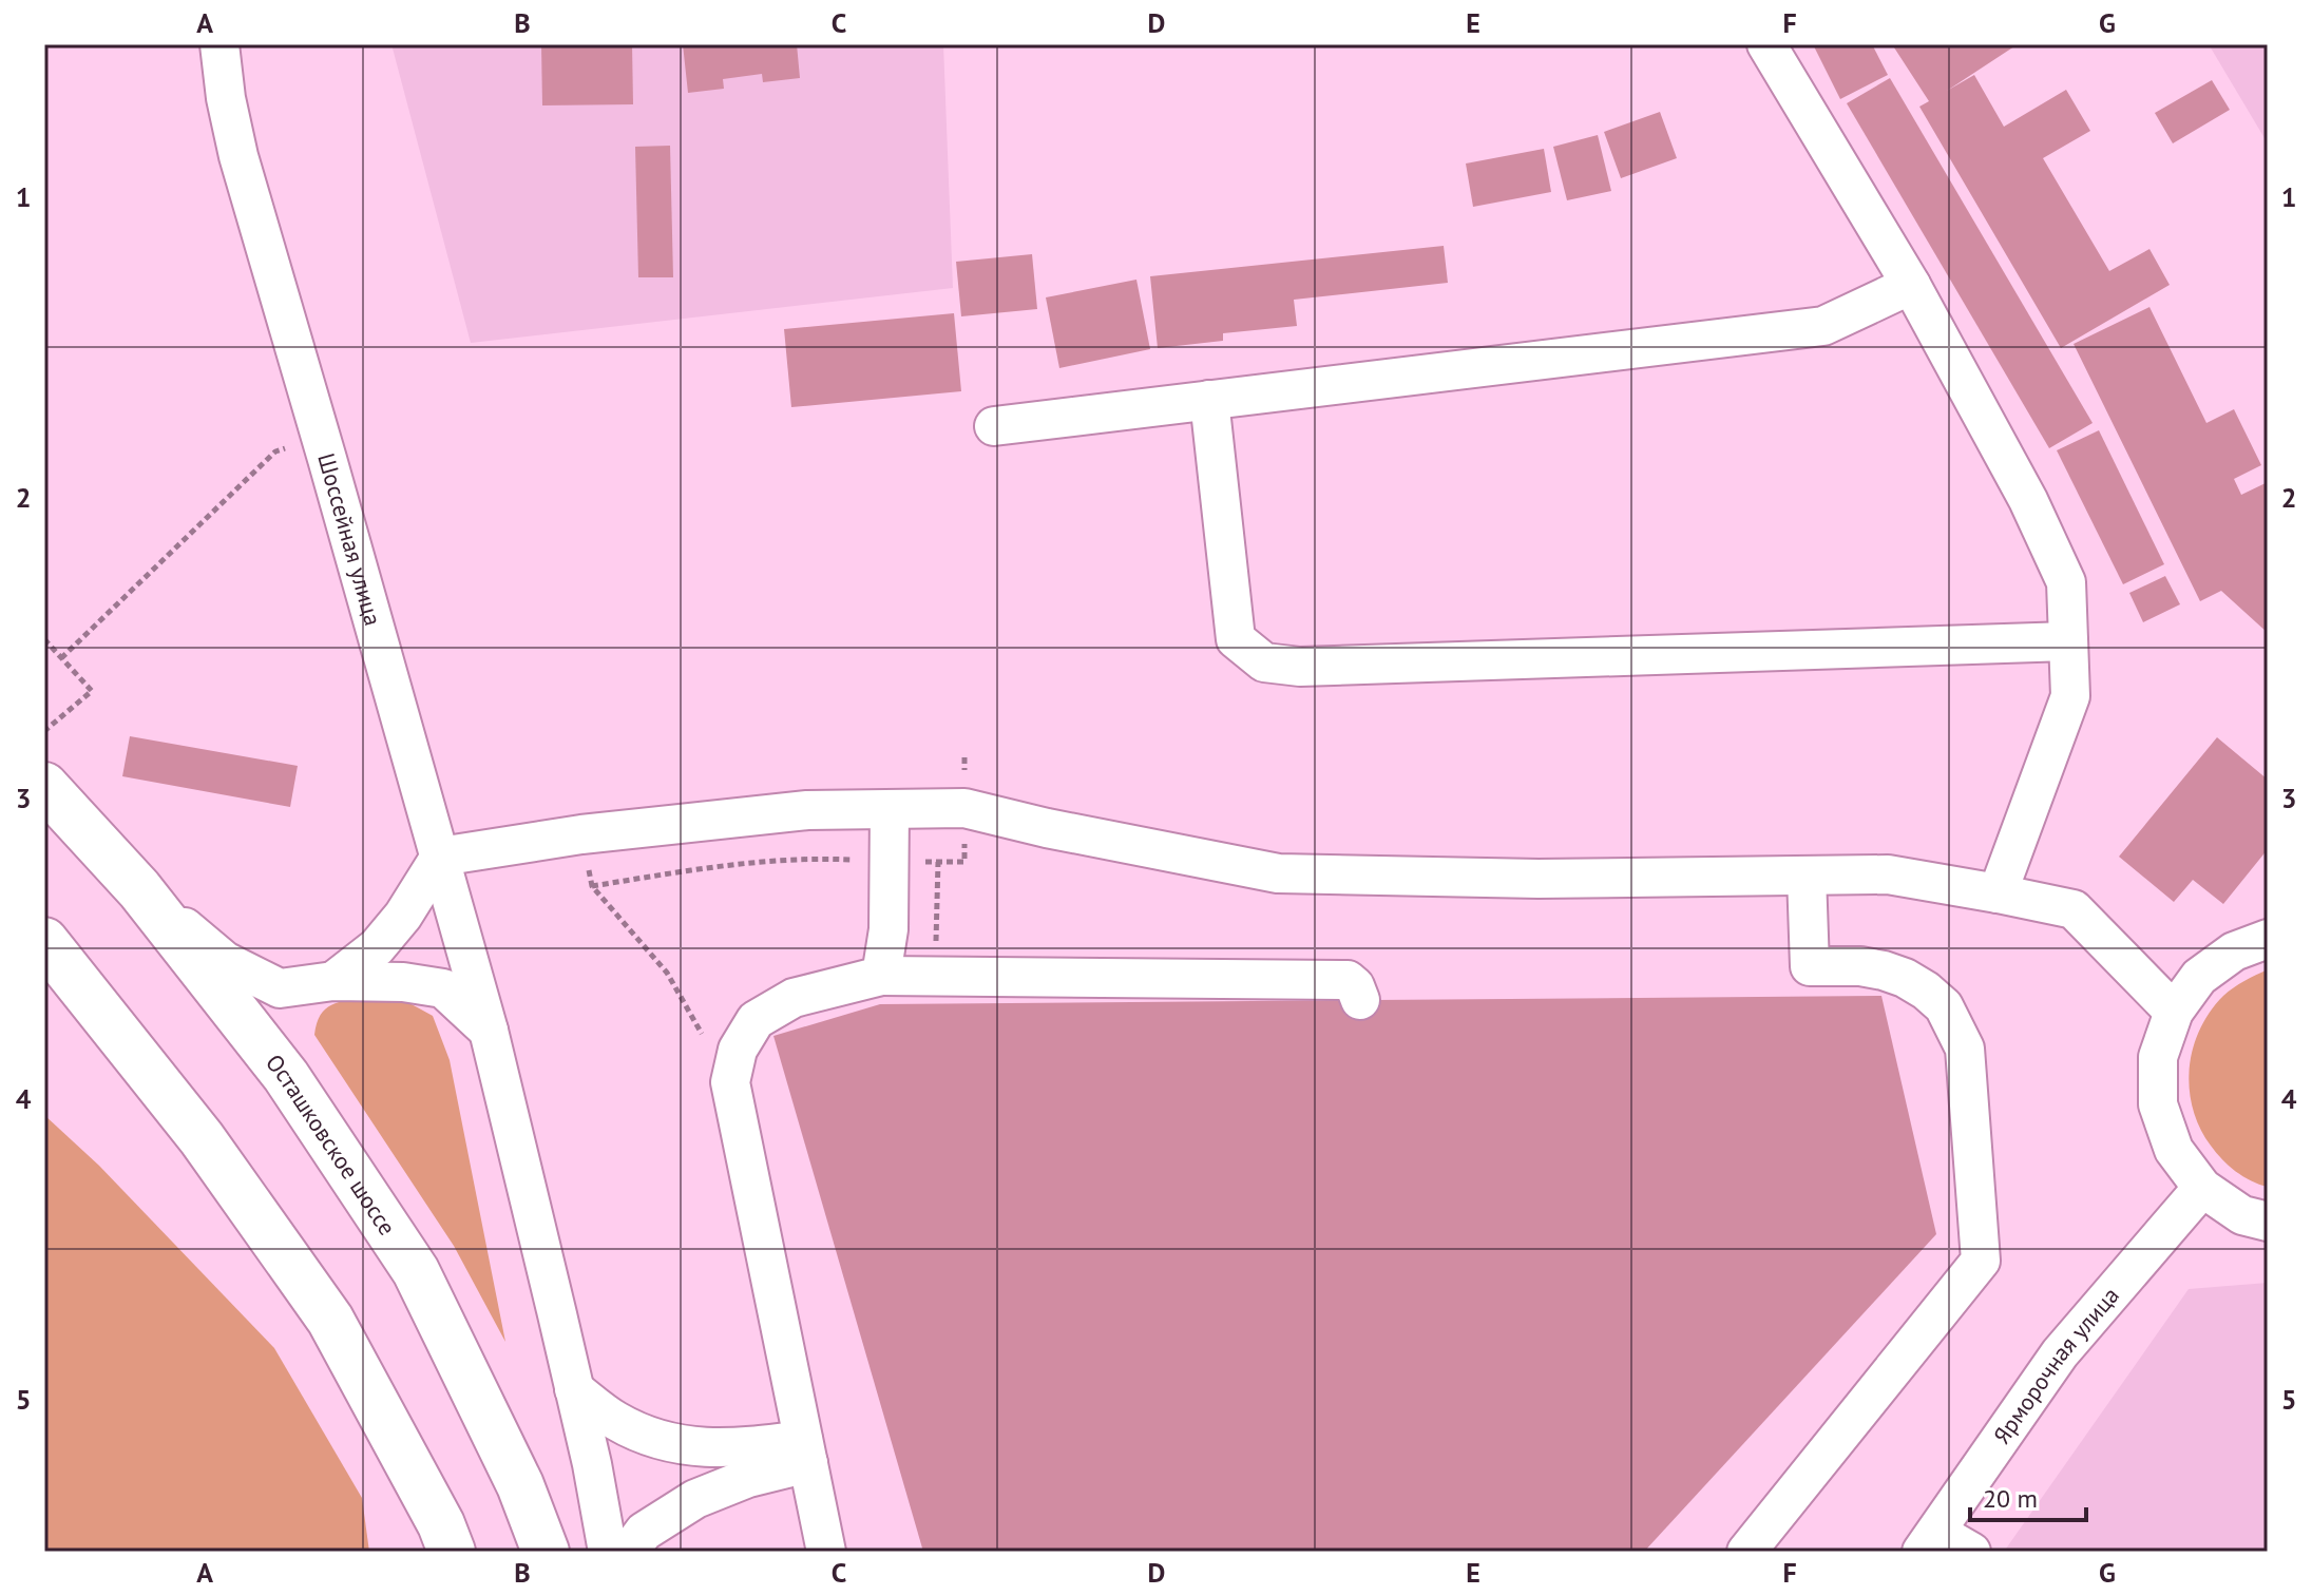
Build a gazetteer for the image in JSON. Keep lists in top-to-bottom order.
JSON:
{
  "streets": {
    "main road": ["Осташковское шоссе"],
    "street": ["Шоссейная улица", "Ярморочная улица"]
  },
  "scale_bar": "20 m",
  "grid": {
    "columns": [
      "A",
      "B",
      "C",
      "D",
      "E",
      "F",
      "G"
    ],
    "rows": [
      "1",
      "2",
      "3",
      "4",
      "5"
    ]
  }
}
